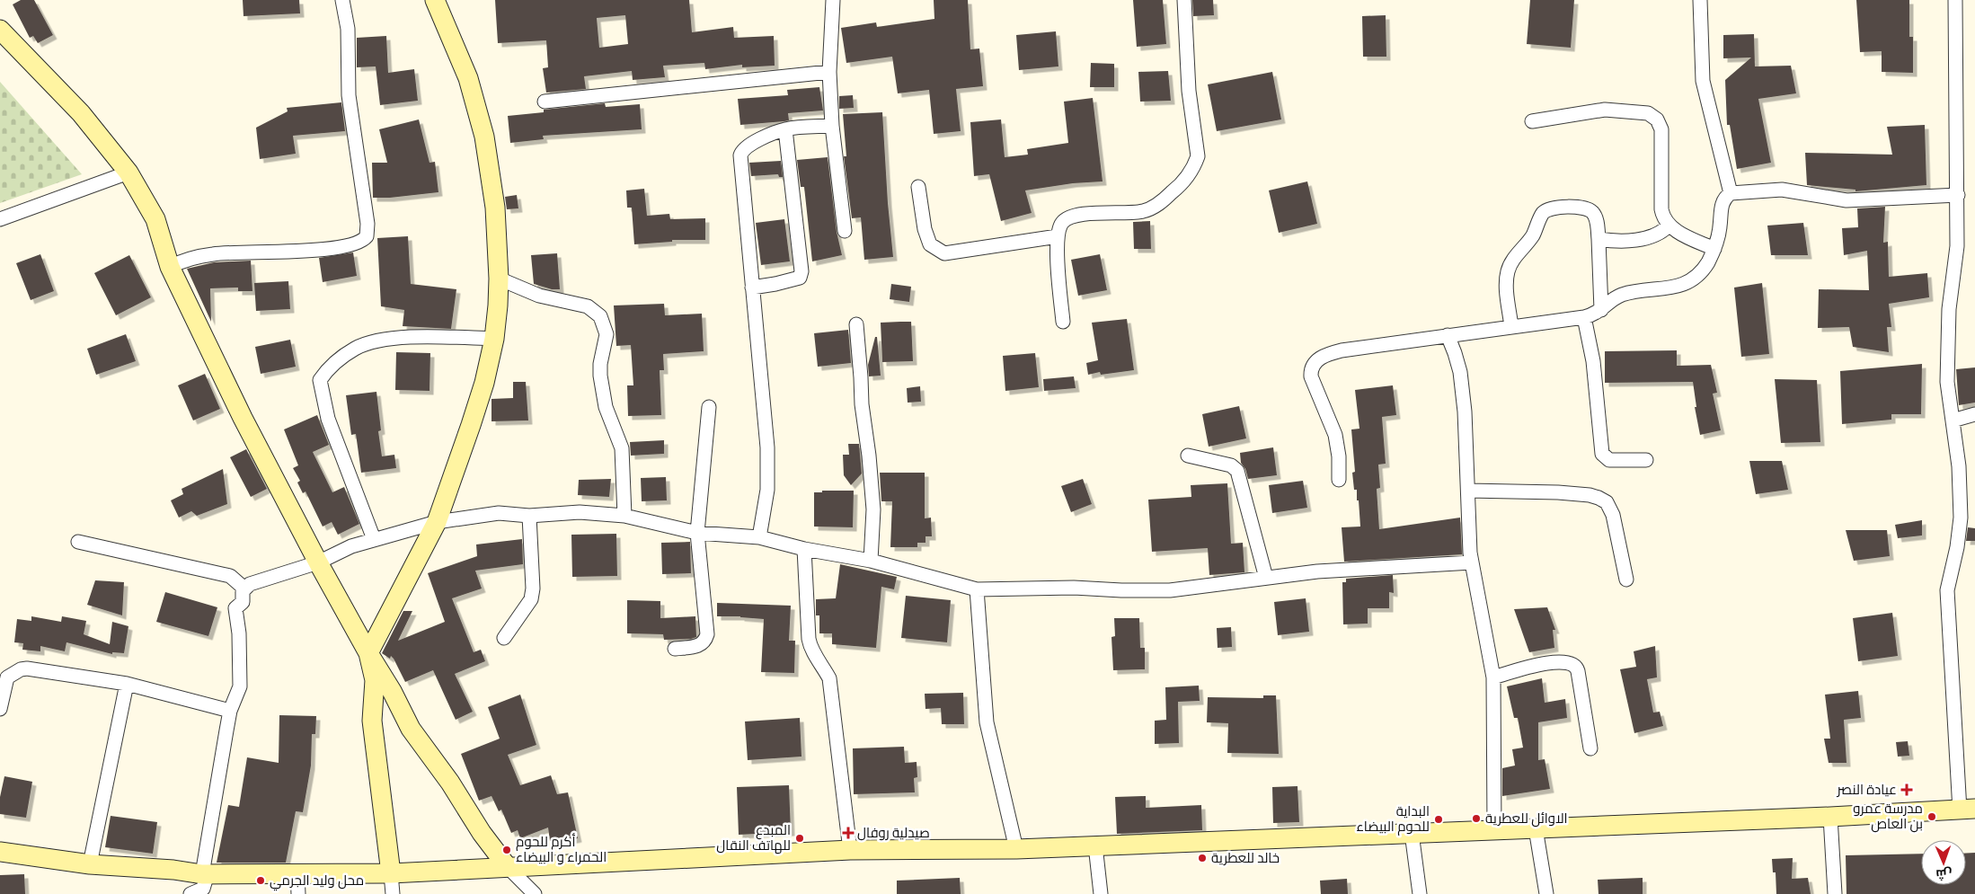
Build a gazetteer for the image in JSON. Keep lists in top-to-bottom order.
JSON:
{
  "places": {
    "health": ["عيادة النصر", "صيدلية روفال"],
    "other": [
      "مدرسة عمرو بن العاص",
      "الاوائل للعطرية",
      "البداية للحوم البيضاء",
      "المبدع للهاتف النقال",
      "أكرم للحوم الحمراء و البيضاء",
      "خالد للعطرية",
      "محل وليد الجرمي"
    ]
  },
  "north": "bottom"
}
